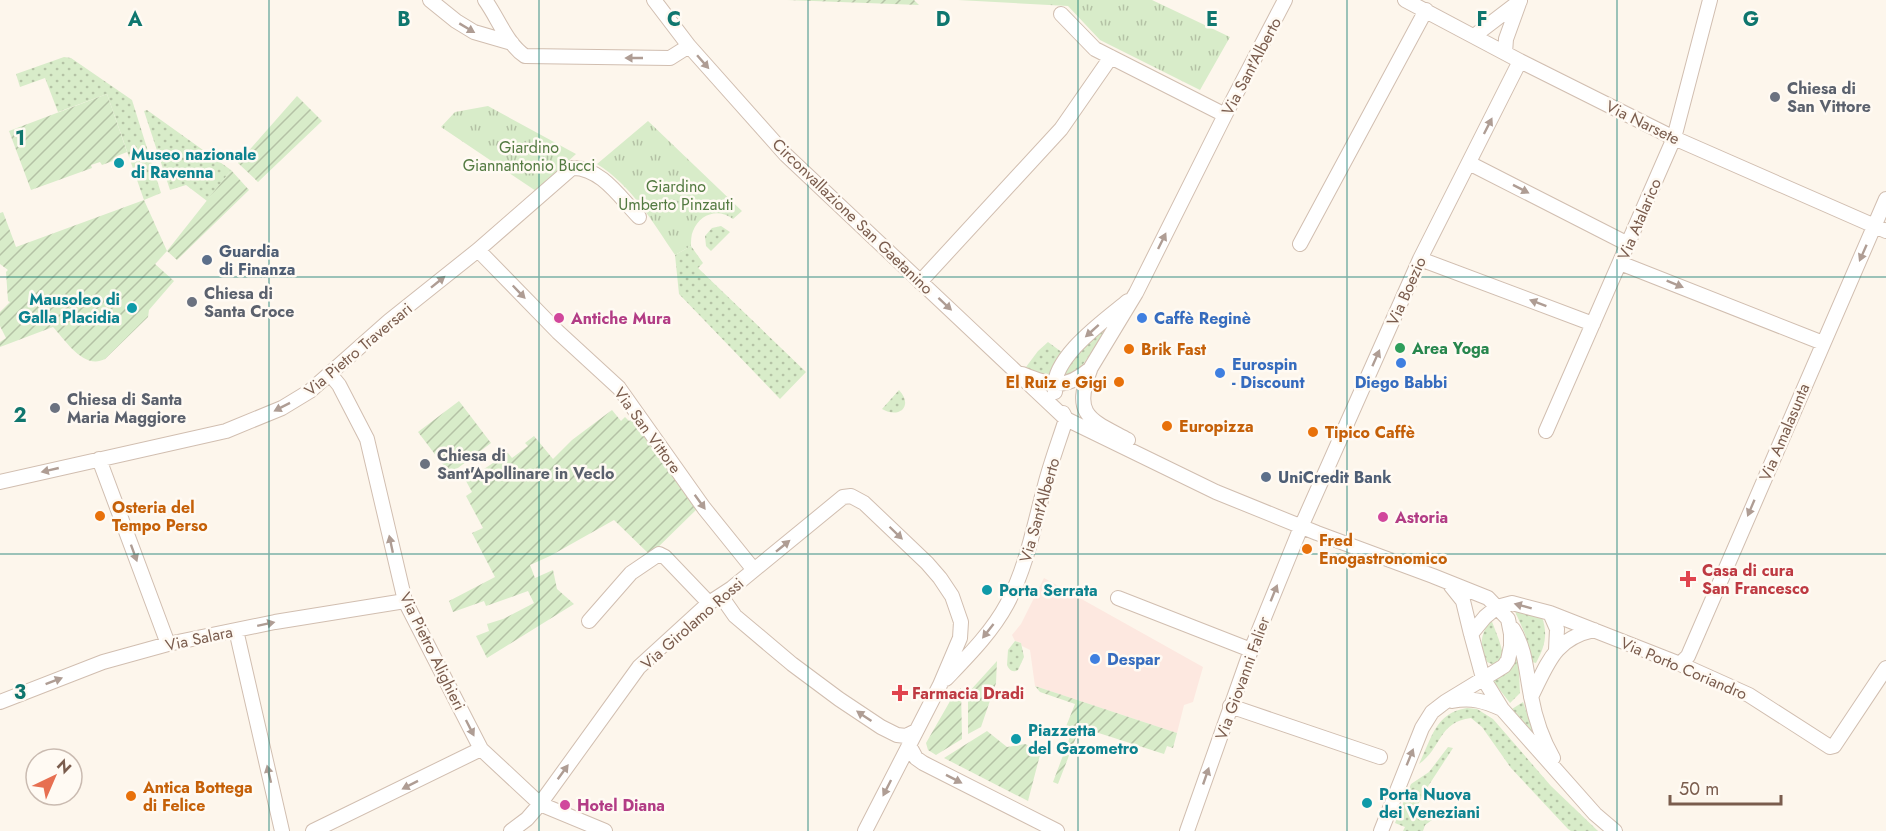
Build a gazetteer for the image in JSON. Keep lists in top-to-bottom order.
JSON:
{
  "streets": {
    "street": [
      "Via Sant'Alberto",
      "Via Narsete",
      "Circonvallazione San Gaetanino",
      "Via Atalarico",
      "Via Boezio",
      "Via Pietro Traversari",
      "Via San Vittore",
      "Via Amalasunta",
      "Via Girolamo Rossi",
      "Via Salara",
      "Via Pietro Alighieri",
      "Via Porto Coriandro",
      "Via Giovanni Falier"
    ]
  },
  "crossings": [
    ["Via Sant'Alberto", "Circonvallazione San Gaetanino"],
    ["Via Sant'Alberto", "Via Girolamo Rossi"],
    ["Via Narsete", "Via Atalarico"],
    ["Via Narsete", "Via Boezio"],
    ["Via Narsete", "Via Amalasunta"],
    ["Via Boezio", "Via Giovanni Falier"],
    ["Via Pietro Traversari", "Via San Vittore"],
    ["Via Pietro Traversari", "Via Pietro Alighieri"],
    ["Via San Vittore", "Via Girolamo Rossi"],
    ["Via Amalasunta", "Via Porto Coriandro"],
    ["Via Girolamo Rossi", "Via Pietro Alighieri"],
    ["Via Salara", "Via Pietro Alighieri"]
  ],
  "one_way": [
    "Circonvallazione San Gaetanino",
    "Via San Vittore",
    "Via Amalasunta",
    "Via Salara",
    "Via Giovanni Falier"
  ],
  "parks": ["Giardino Giannantonio Bucci", "Giardino Umberto Pinzauti"],
  "places": {
    "other": [
      "Chiesa di San Vittore",
      "Museo nazionale di Ravenna",
      "Guardia di Finanza",
      "Chiesa di Santa Croce",
      "Mausoleo di Galla Placidia",
      "Antiche Mura",
      "Caffè Reginè",
      "Area Yoga",
      "Brik Fast",
      "Diego Babbi",
      "Eurospin - Discount",
      "El Ruiz e Gigi",
      "Chiesa di Santa Maria Maggiore",
      "Europizza",
      "Tipico Caffè",
      "Chiesa di Sant'Apollinare in Veclo",
      "UniCredit Bank",
      "Osteria del Tempo Perso",
      "Astoria",
      "Fred Enogastronomico",
      "Porta Serrata",
      "Despar",
      "Piazzetta del Gazometro",
      "Antica Bottega di Felice",
      "Porta Nuova dei Veneziani",
      "Hotel Diana"
    ],
    "health": ["Casa di cura San Francesco", "Farmacia Dradi"]
  },
  "scale_bar": "50 m",
  "north": "top right",
  "grid": {
    "columns": [
      "A",
      "B",
      "C",
      "D",
      "E",
      "F",
      "G"
    ],
    "rows": ["1", "2", "3"]
  }
}
